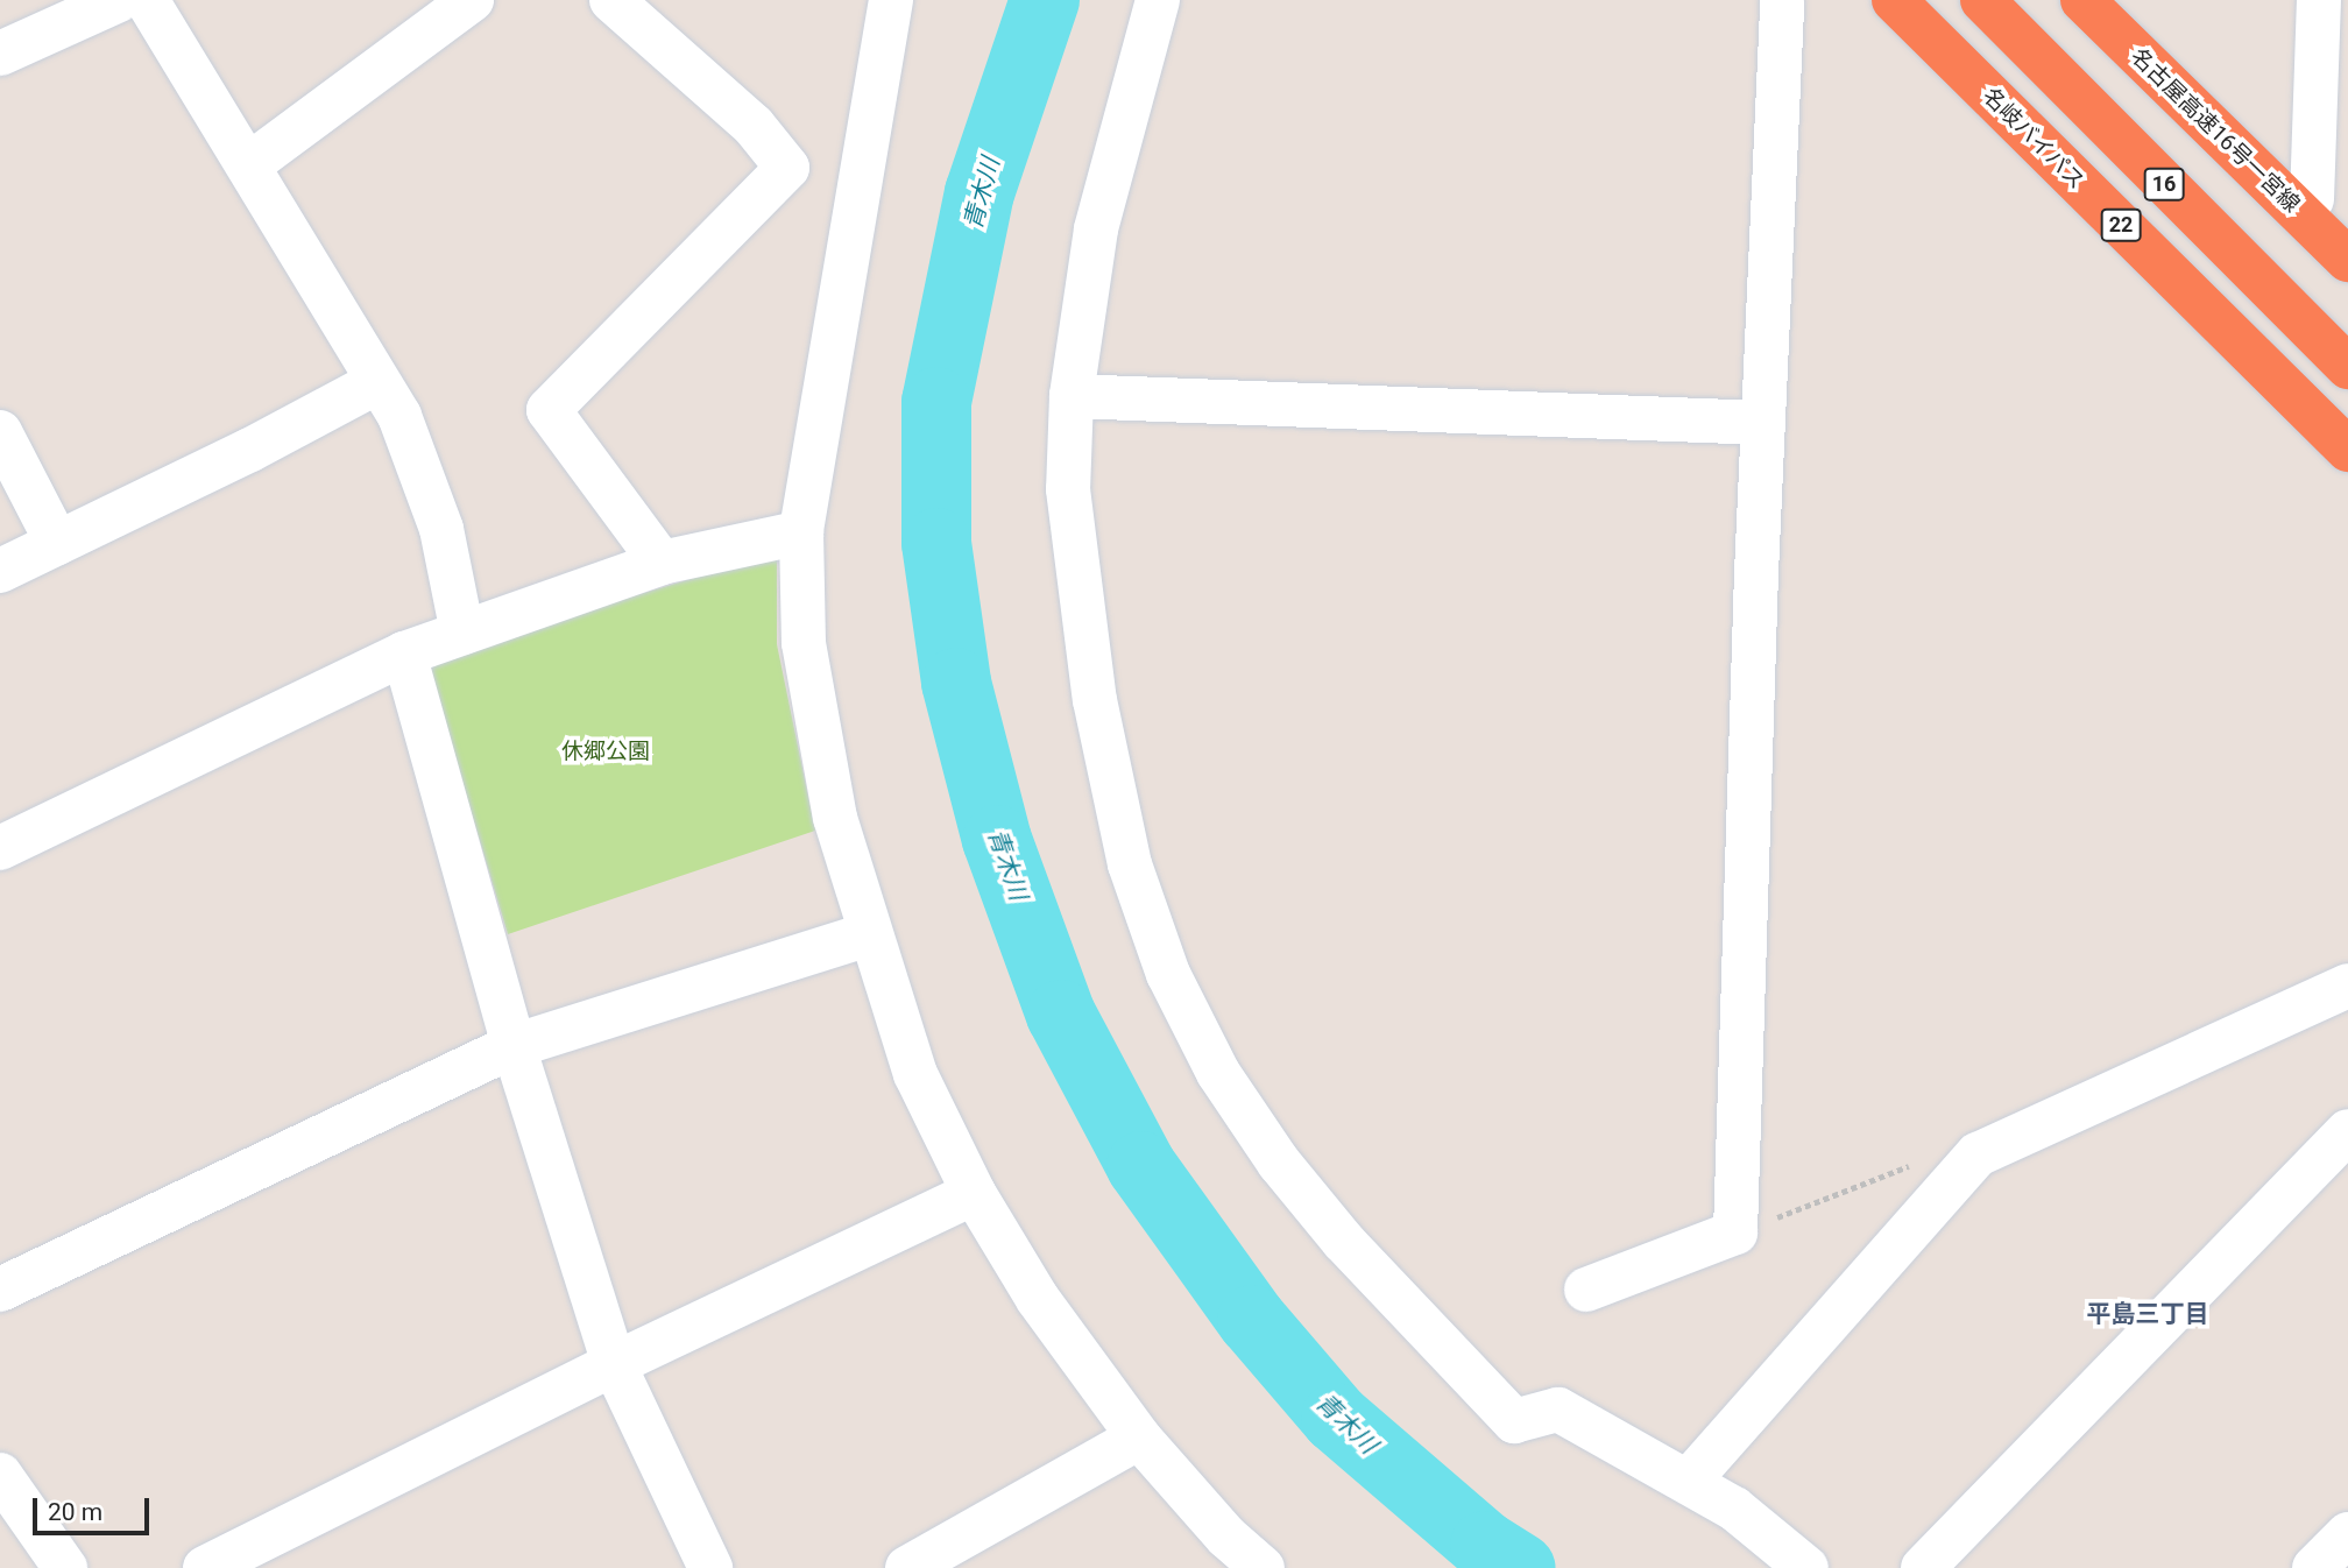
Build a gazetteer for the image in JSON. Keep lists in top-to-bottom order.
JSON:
{
  "streets": {
    "highway": [
      "名古屋高速16号一宮線",
      "名岐バイパス",
      "16",
      "22"
    ]
  },
  "districts": ["平島三丁目"],
  "water": ["青木川"],
  "parks": ["休郷公園"],
  "scale_bar": "20 m"
}
